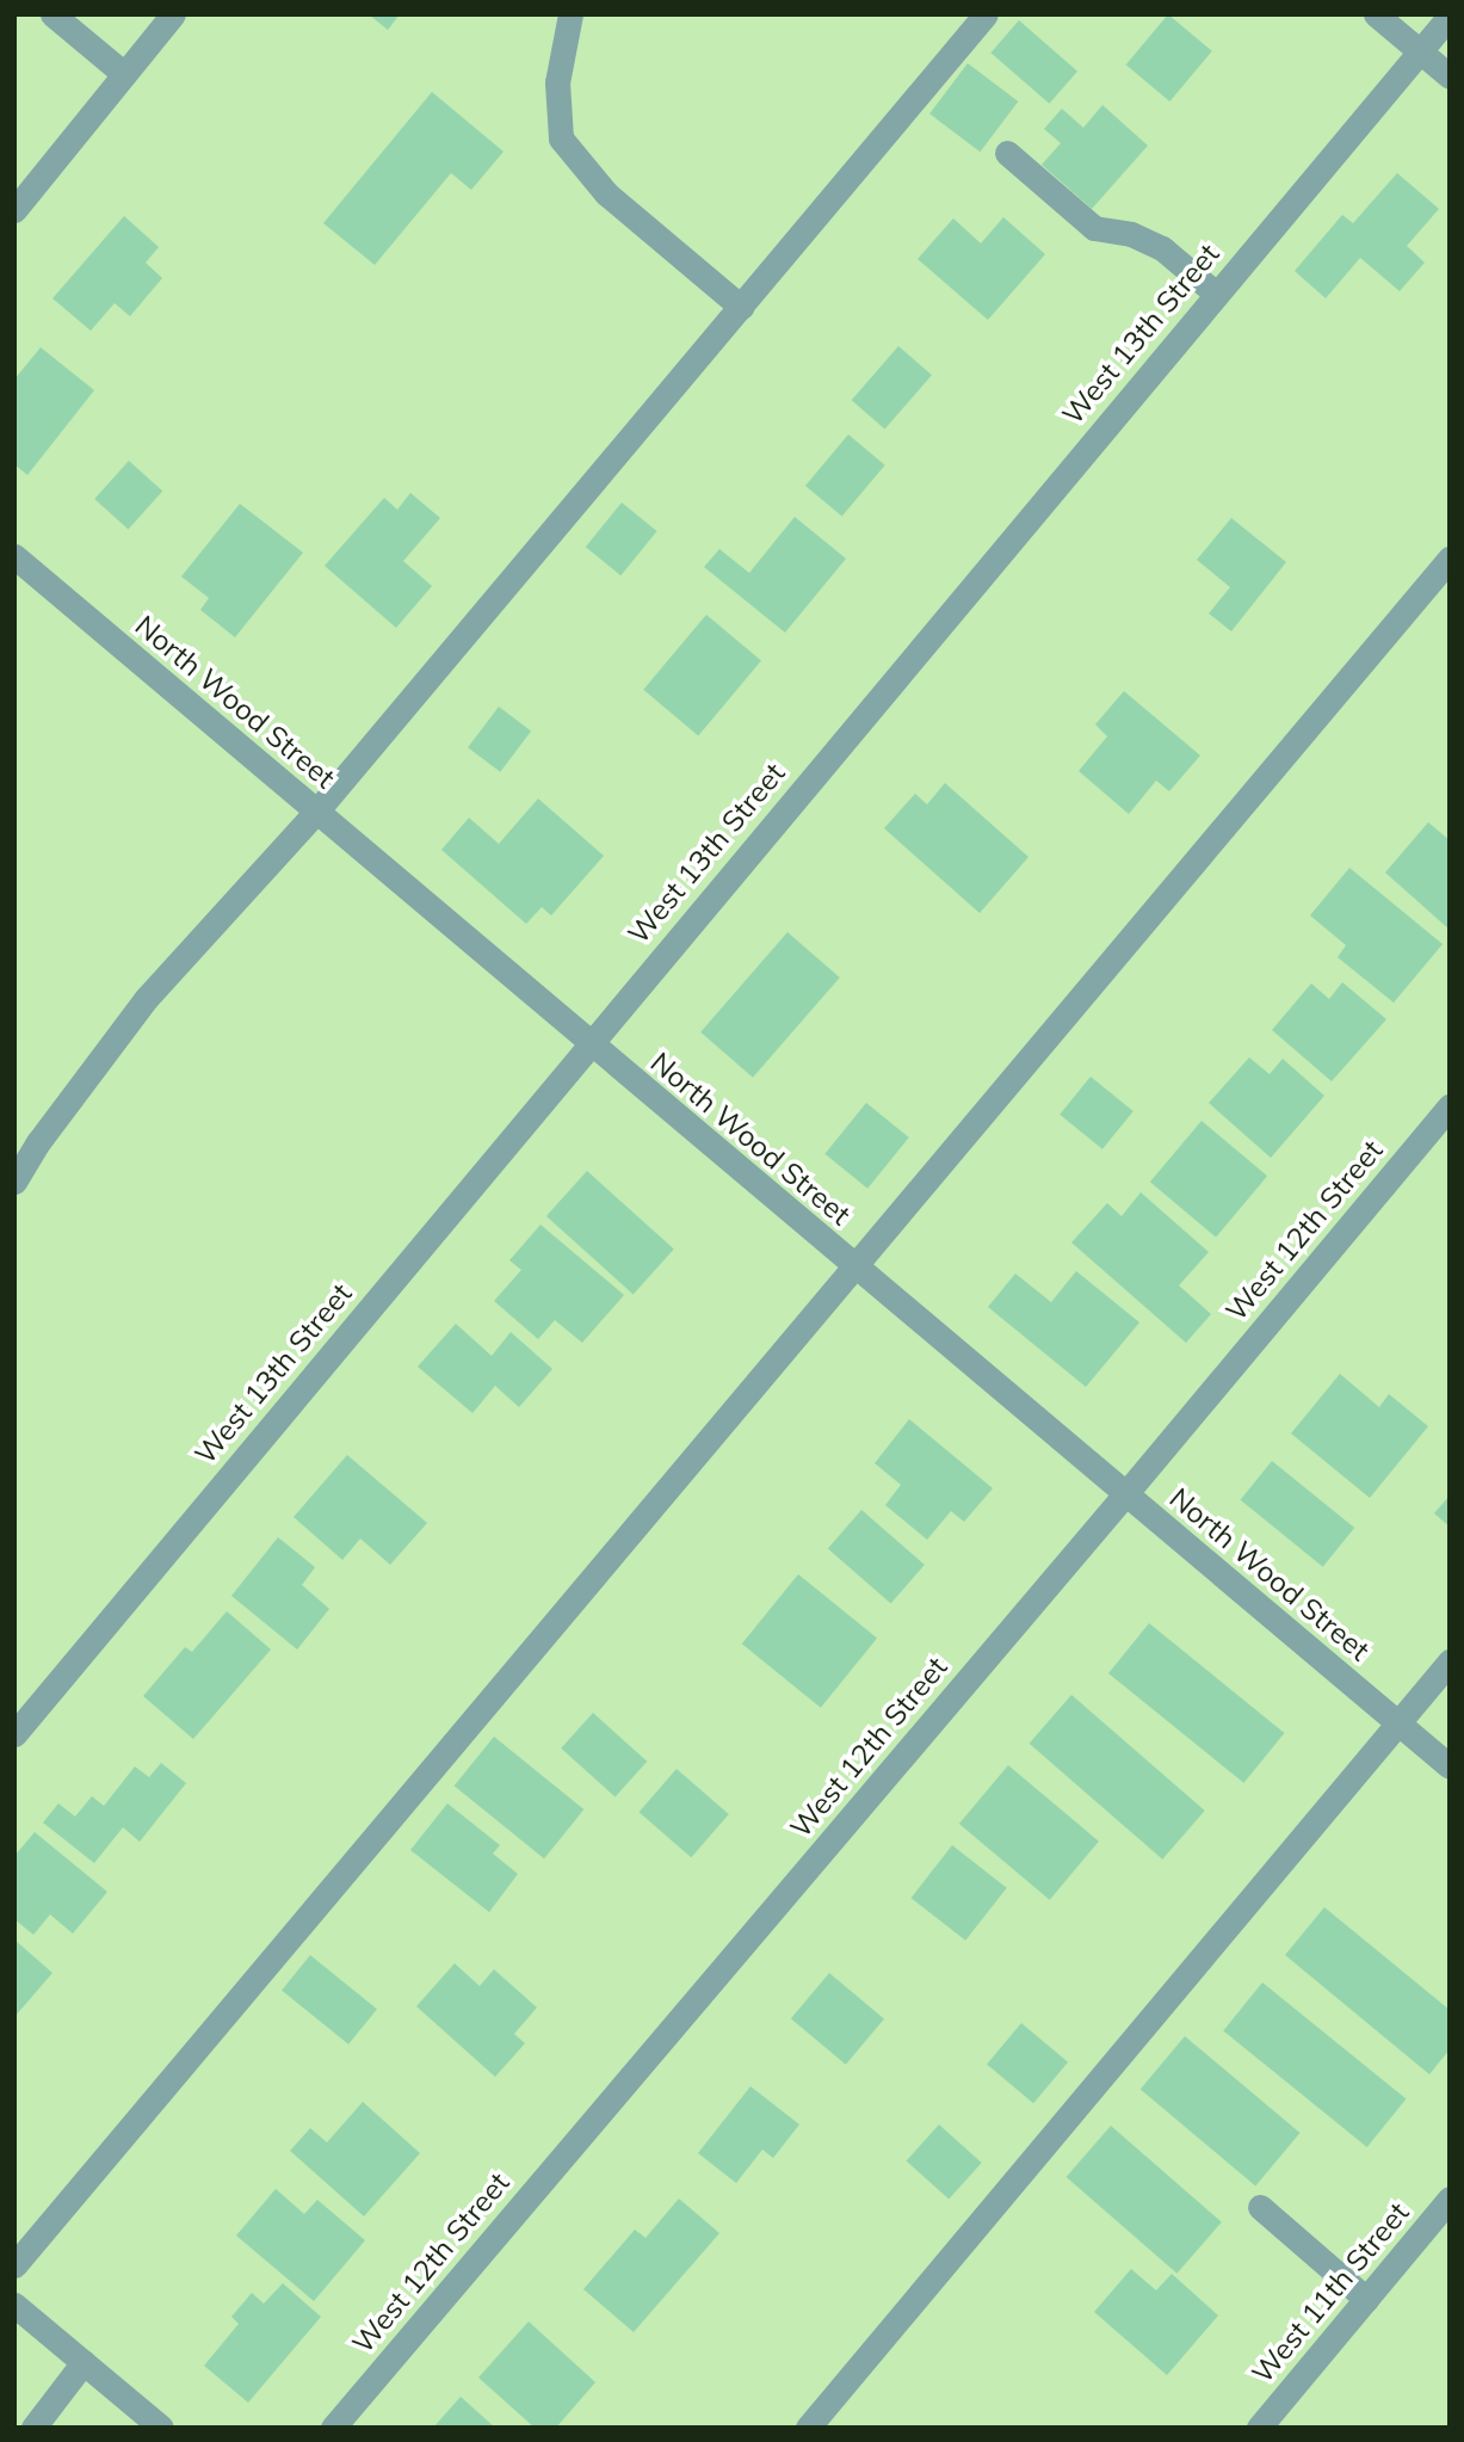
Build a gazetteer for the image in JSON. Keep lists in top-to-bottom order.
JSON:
{
  "streets": {
    "street": [
      "West 13th Street",
      "North Wood Street",
      "West 12th Street",
      "West 11th Street"
    ]
  },
  "crossings": [
    ["West 13th Street", "North Wood Street"],
    ["North Wood Street", "West 12th Street"]
  ]
}
